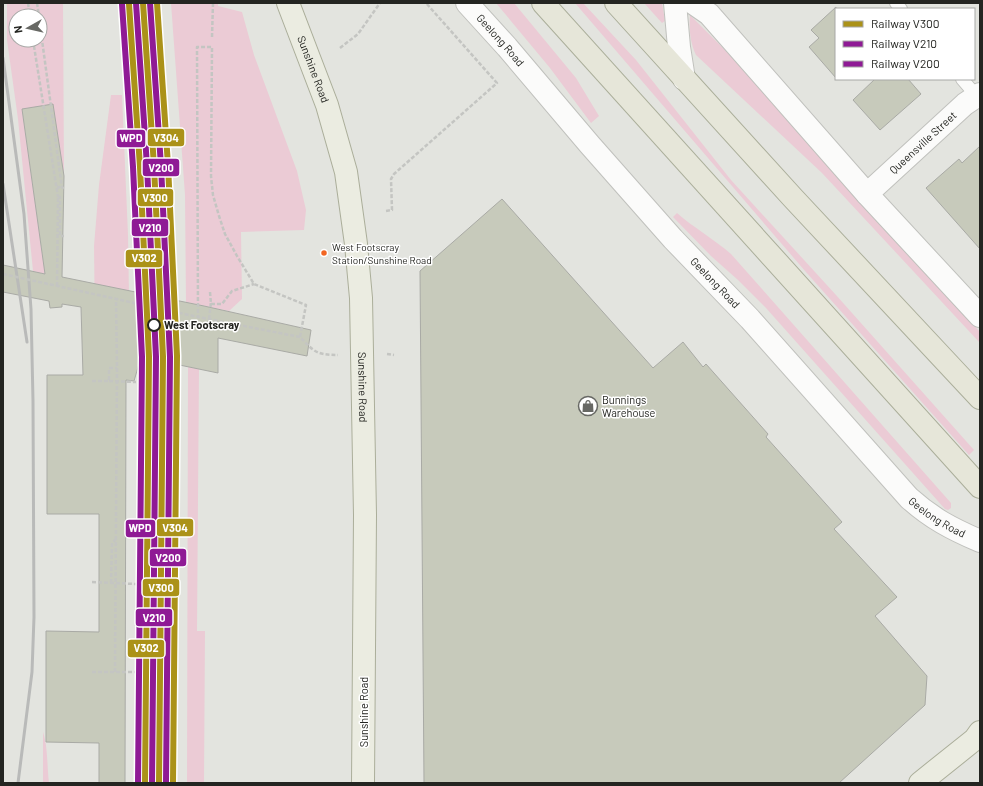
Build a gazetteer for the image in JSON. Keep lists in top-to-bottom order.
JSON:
{
  "streets": {
    "main road": ["Sunshine Road"],
    "street": ["Geelong Road", "Queensville Street"]
  },
  "places": {
    "other": ["West Footscray Station/Sunshine Road", "West Footscray"],
    "shop": ["Bunnings Warehouse"]
  },
  "lines": [
    "rail line V300",
    "rail line V210",
    "rail line V200",
    "transit line V304",
    "transit line V302",
    "transit line WPD"
  ],
  "legend": ["Railway V300", "Railway V210", "Railway V200"],
  "north": "left"
}
